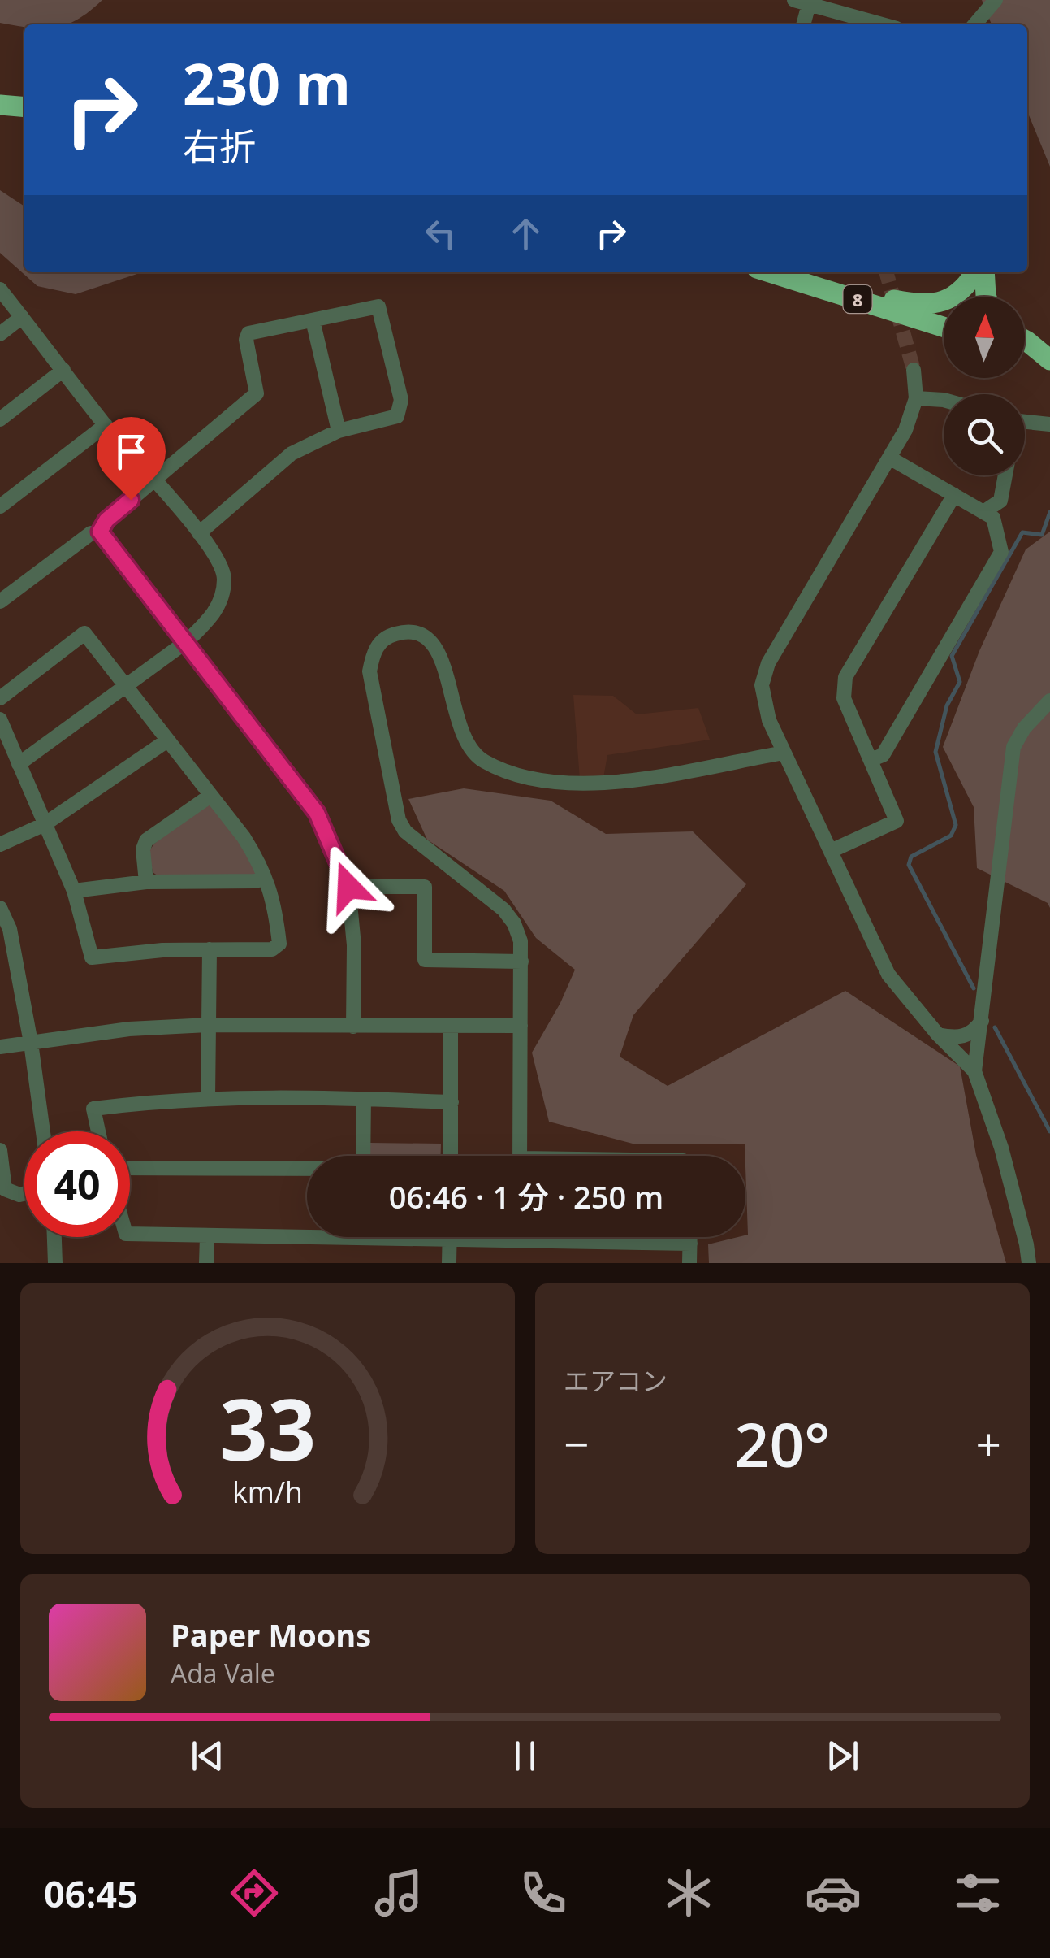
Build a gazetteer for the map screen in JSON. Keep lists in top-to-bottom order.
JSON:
{
  "streets": {
    "highway": ["8"]
  },
  "north": "top",
  "page": {
    "turn": ["230 m", "右折"],
    "limit": "40",
    "trip": "06:46 · 1 分 · 250 m",
    "tile": "エアコン",
    "heat": ["−", "20°", "+"],
    "song": ["Paper Moons", "Ada Vale"],
    "tabs": "06:45",
    "gauge": ["33", "km/h"]
  }
}
